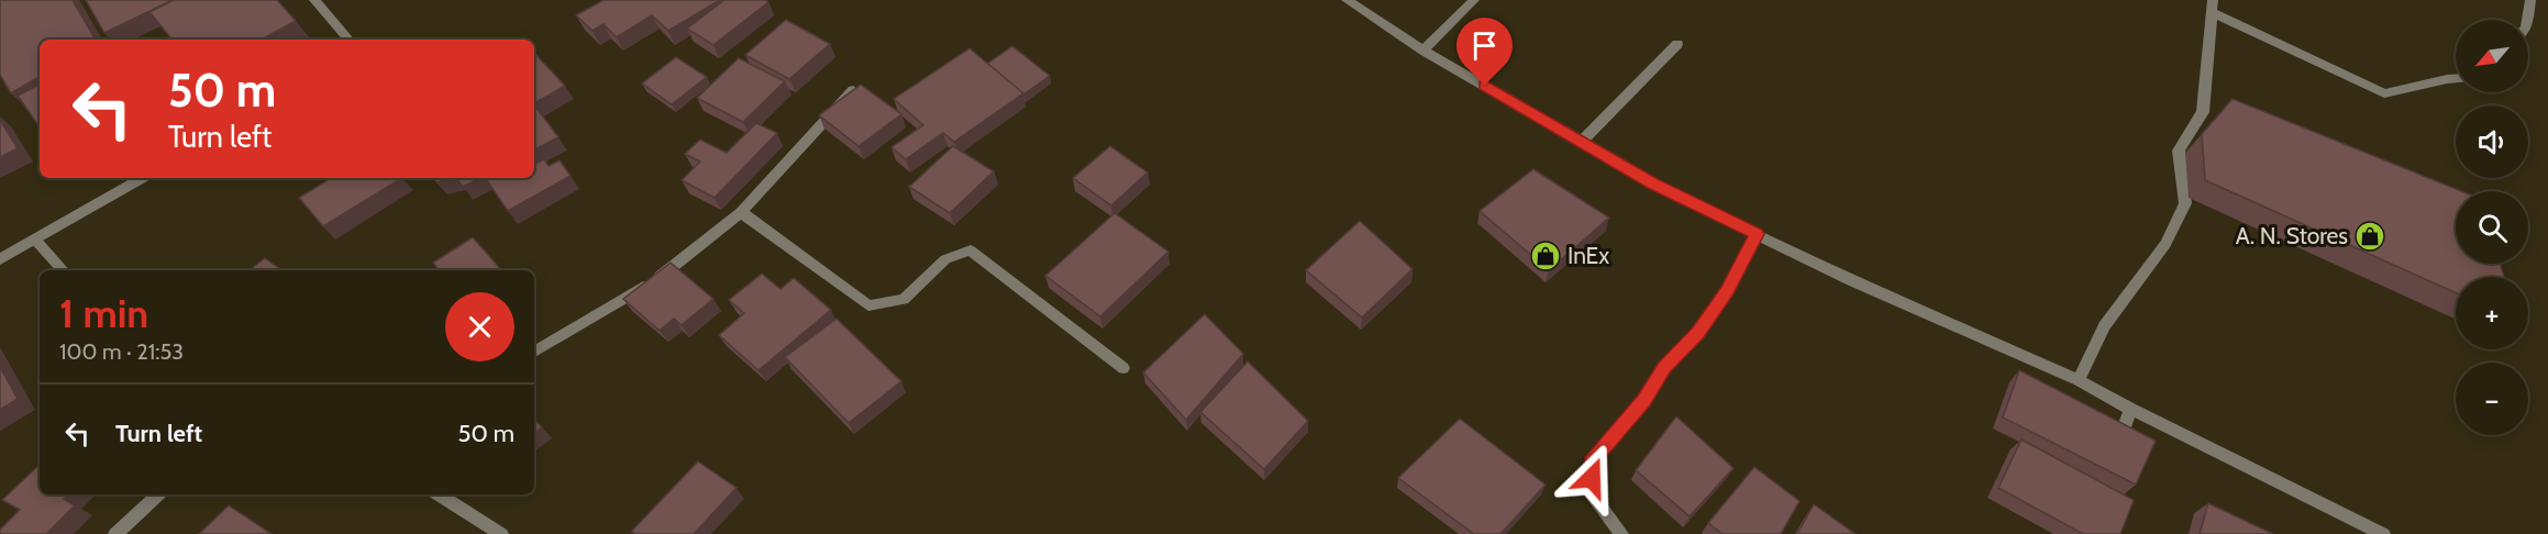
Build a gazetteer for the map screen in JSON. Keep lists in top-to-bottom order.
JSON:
{
  "places": {
    "shop": ["A. N. Stores", "InEx"]
  },
  "north": "bottom left",
  "page": {
    "map_buttons": ["+", "−"],
    "turn": ["50 m", "Turn left"],
    "heading": ["1 min", "100 m · 21:53"],
    "list": [
      {
        "name": "Turn left",
        "value": "50 m"
      }
    ]
  }
}
